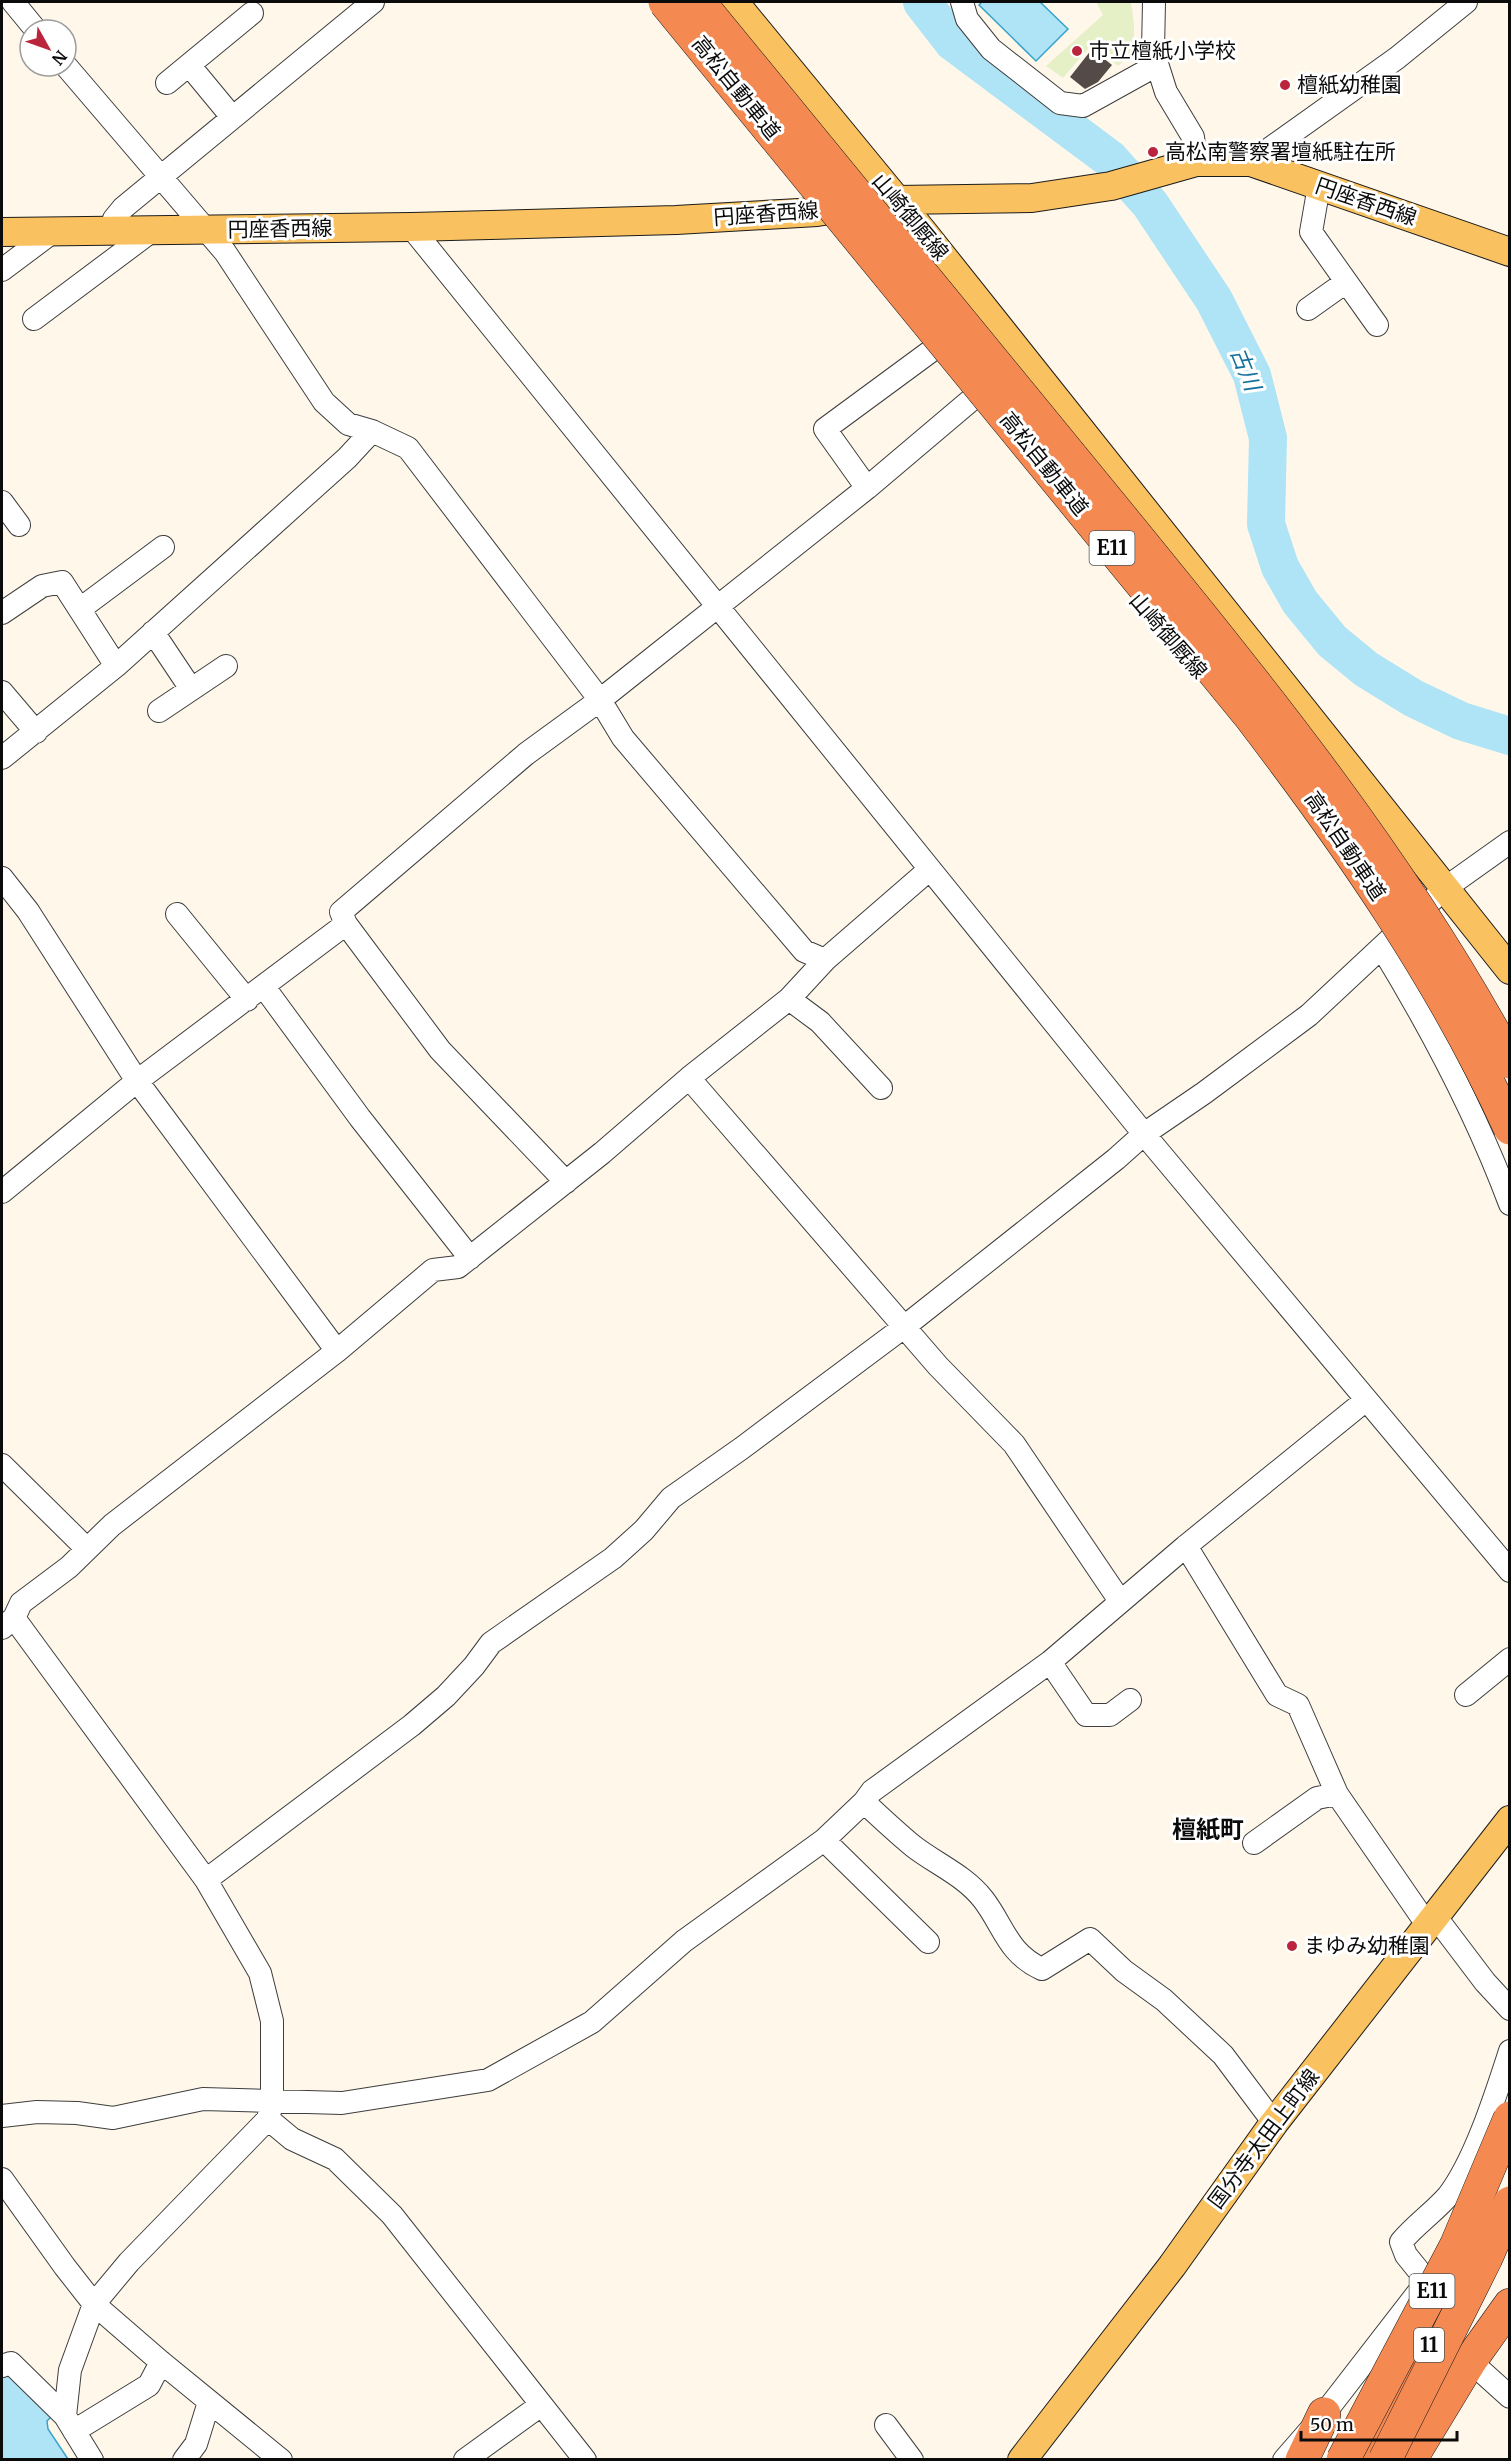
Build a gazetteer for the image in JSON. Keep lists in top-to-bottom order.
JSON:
{
  "streets": {
    "highway": ["高松自動車道", "E11", "11"],
    "main road": ["円座香西線", "山崎御厩線", "国分寺太田上町線"]
  },
  "crossings": [
    ["円座香西線", "山崎御厩線"]
  ],
  "districts": ["檀紙町"],
  "water": ["古川"],
  "places": [
    "市立檀紙小学校",
    "檀紙幼稚園",
    "高松南警察署壇紙駐在所",
    "まゆみ幼稚園"
  ],
  "scale_bar": "50 m",
  "north": "bottom right"
}
